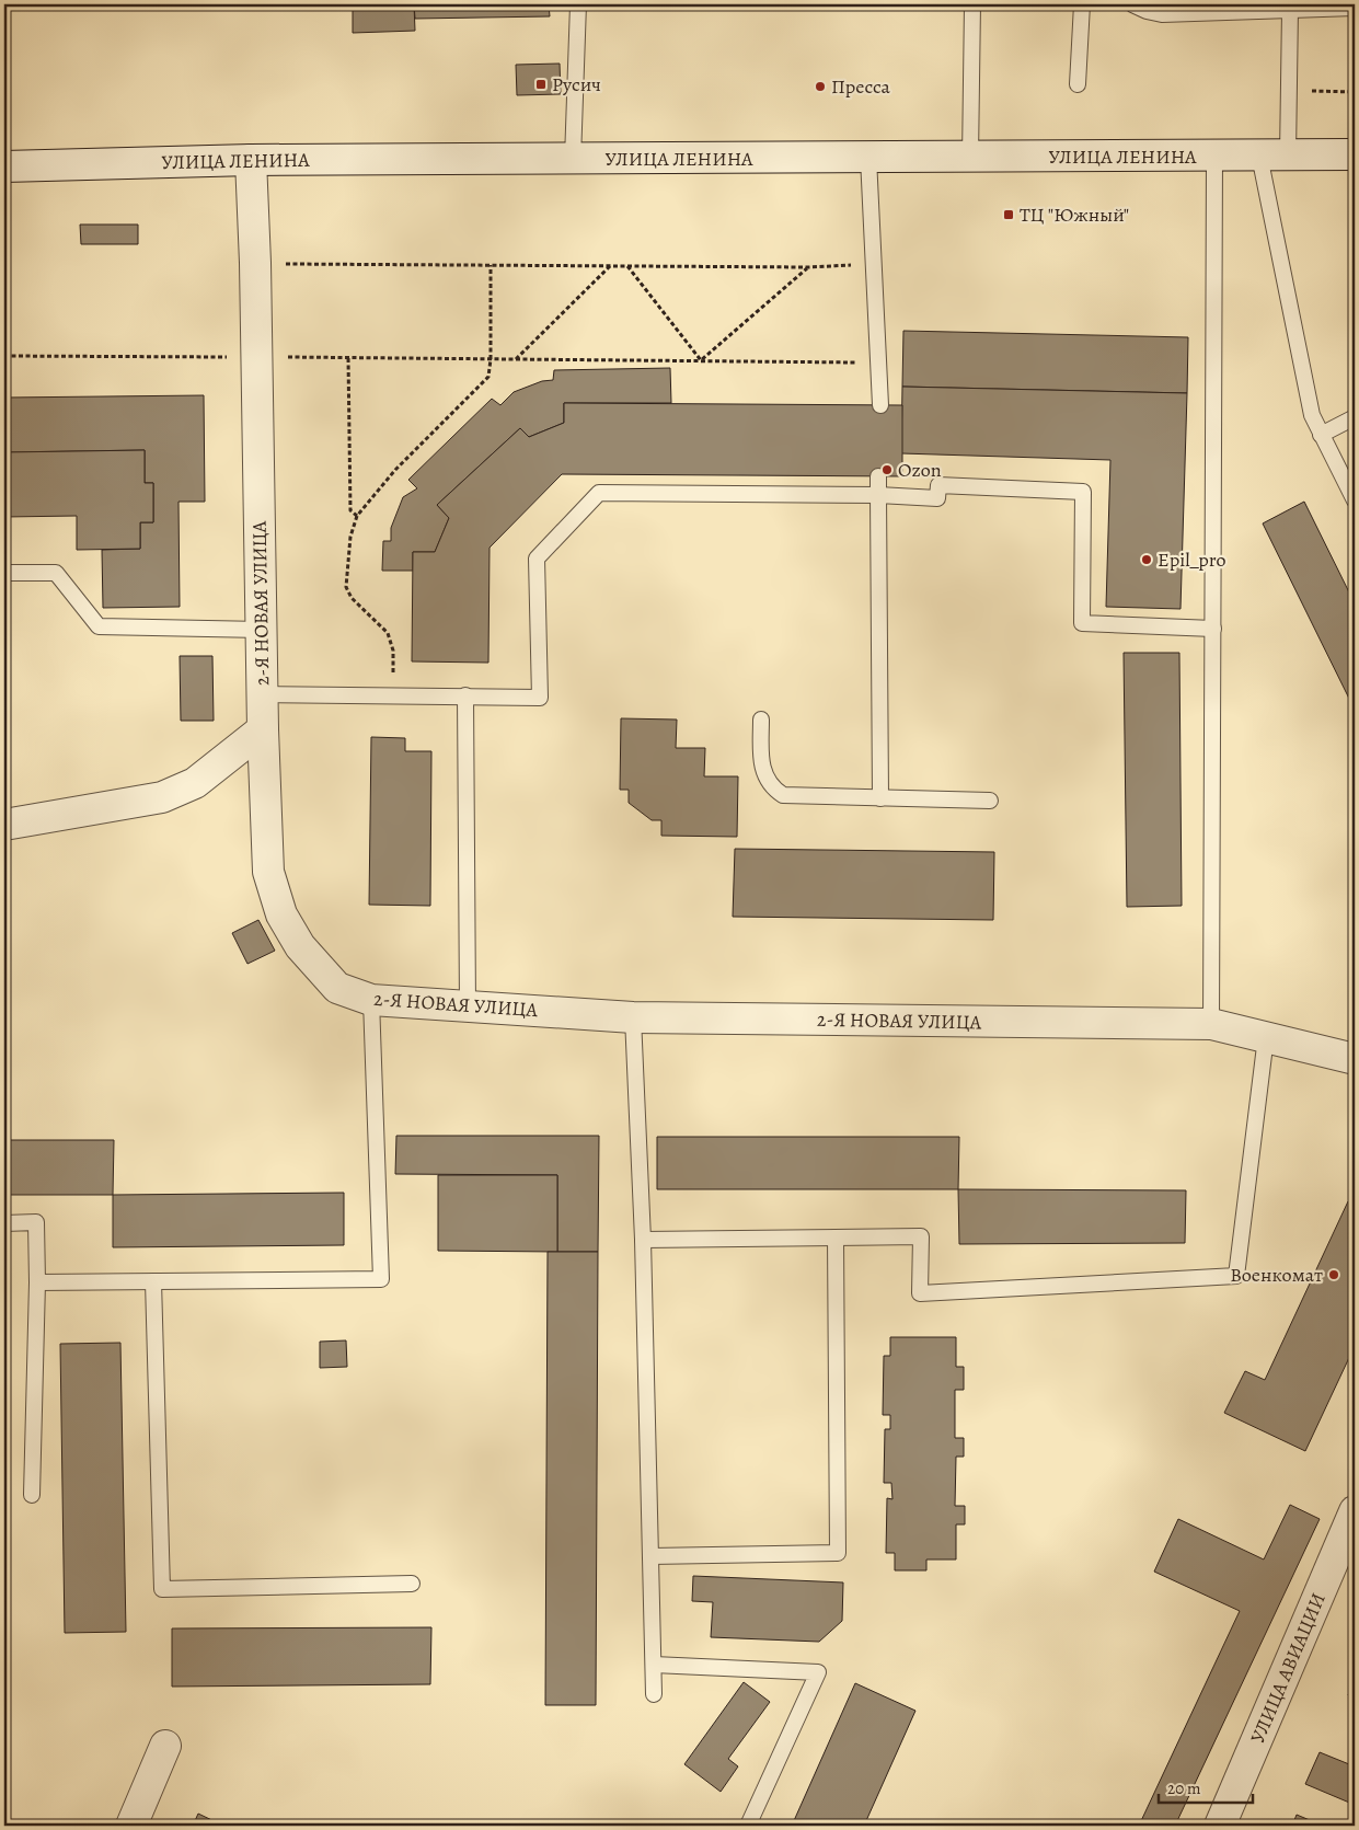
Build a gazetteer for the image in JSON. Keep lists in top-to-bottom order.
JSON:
{
  "streets": {
    "street": ["УЛИЦА ЛЕНИНА", "2-Я НОВАЯ УЛИЦА", "УЛИЦА АВИАЦИИ"]
  },
  "crossings": [
    ["УЛИЦА ЛЕНИНА", "2-Я НОВАЯ УЛИЦА"]
  ],
  "places": {
    "transit": ["Русич", "ТЦ \"Южный\""],
    "other": [
      "Пресса",
      "Ozon",
      "Epil_pro",
      "Военкомат"
    ]
  },
  "scale_bar": "20 m"
}
